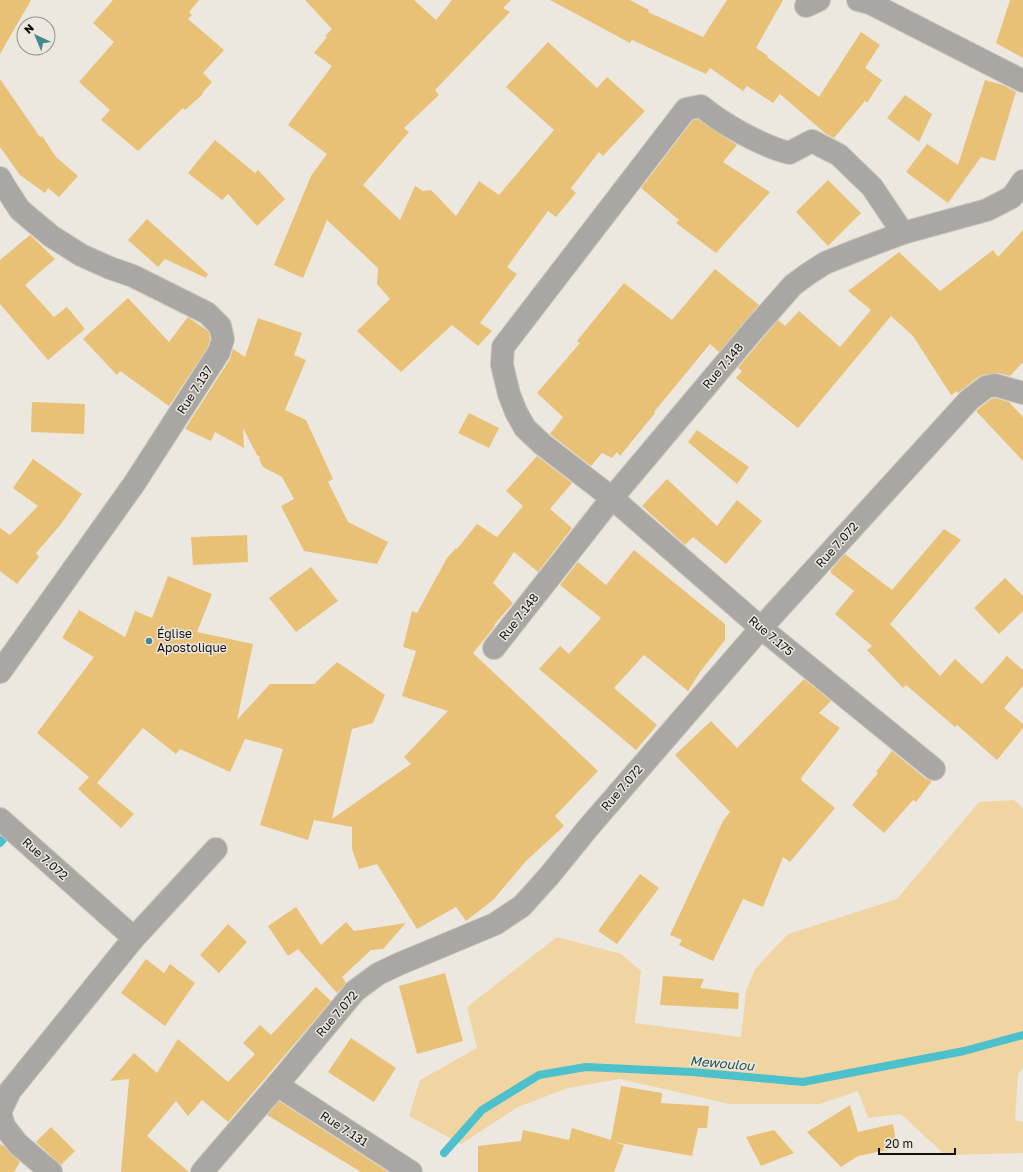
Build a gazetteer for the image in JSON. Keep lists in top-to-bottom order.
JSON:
{
  "streets": {
    "street": [
      "Rue 7.148",
      "Rue 7.137",
      "Rue 7.072",
      "Rue 7.175",
      "Rue 7.131"
    ]
  },
  "crossings": [
    ["Rue 7.148", "Rue 7.175"],
    ["Rue 7.072", "Rue 7.175"],
    ["Rue 7.072", "Rue 7.131"]
  ],
  "water": ["Mewoulou"],
  "places": ["Église Apostolique"],
  "scale_bar": "20 m",
  "north": "top left"
}
